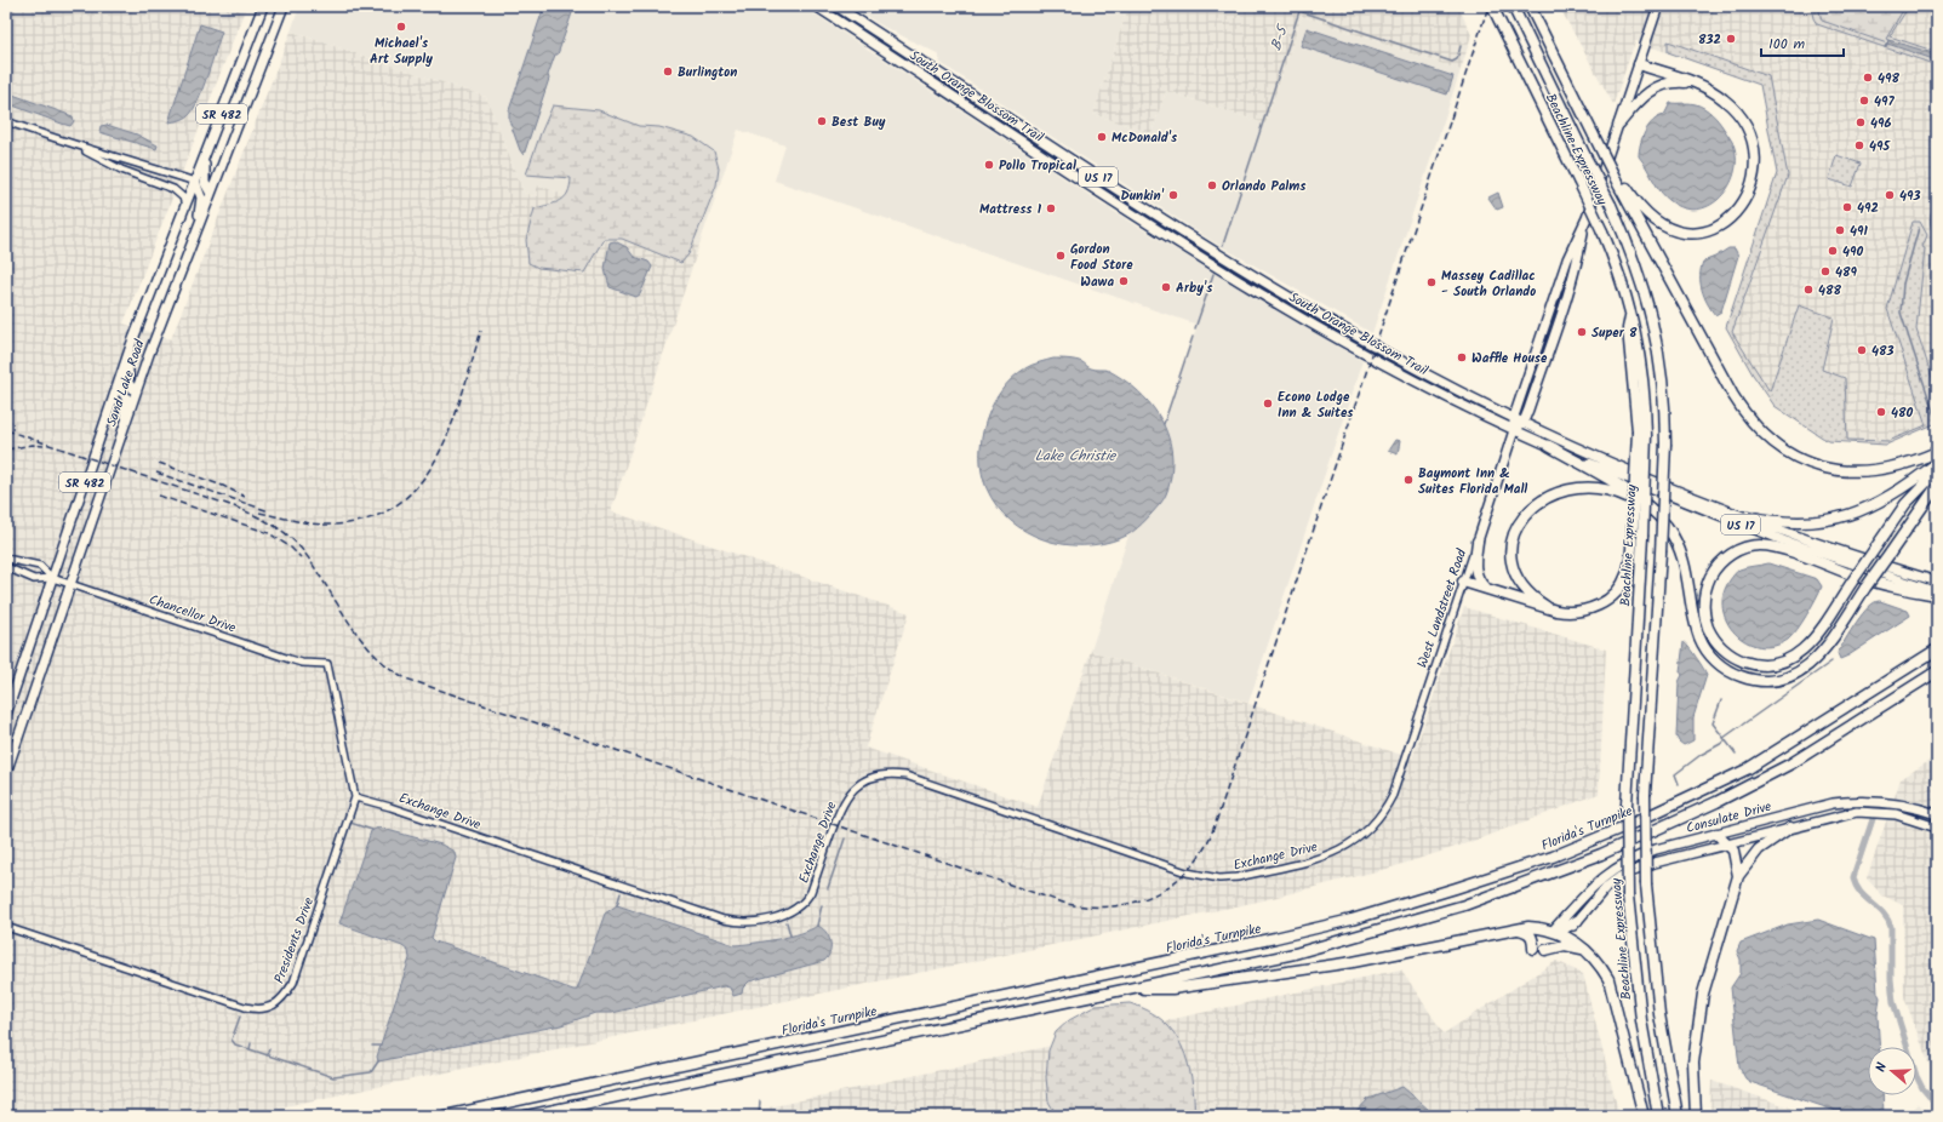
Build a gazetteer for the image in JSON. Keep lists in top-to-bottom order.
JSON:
{
  "streets": {
    "highway": ["Beachline Expressway", "Florida's Turnpike"],
    "main road": [
      "South Orange Blossom Trail",
      "SR 482",
      "US 17",
      "Sand Lake Road",
      "West Landstreet Road",
      "Consulate Drive"
    ],
    "street": ["Chancellor Drive", "Exchange Drive", "Presidents Drive"]
  },
  "crossings": [
    ["South Orange Blossom Trail", "West Landstreet Road"],
    ["Sand Lake Road", "Chancellor Drive"],
    ["West Landstreet Road", "Exchange Drive"],
    ["Chancellor Drive", "Exchange Drive"],
    ["Chancellor Drive", "Presidents Drive"],
    ["Exchange Drive", "Presidents Drive"]
  ],
  "water": ["B-5", "Lake Christie"],
  "places": [
    "Michael's Art Supply",
    "832",
    "Burlington",
    "498",
    "497",
    "Best Buy",
    "496",
    "McDonald's",
    "495",
    "Pollo Tropical",
    "Orlando Palms",
    "Dunkin'",
    "493",
    "492",
    "Mattress 1",
    "491",
    "490",
    "Gordon Food Store",
    "489",
    "Wawa",
    "Massey Cadillac - South Orlando",
    "Arby's",
    "488",
    "Super 8",
    "483",
    "Waffle House",
    "Econo Lodge Inn & Suites",
    "480",
    "Baymont Inn & Suites Florida Mall"
  ],
  "scale_bar": "100 m",
  "north": "left"
}
